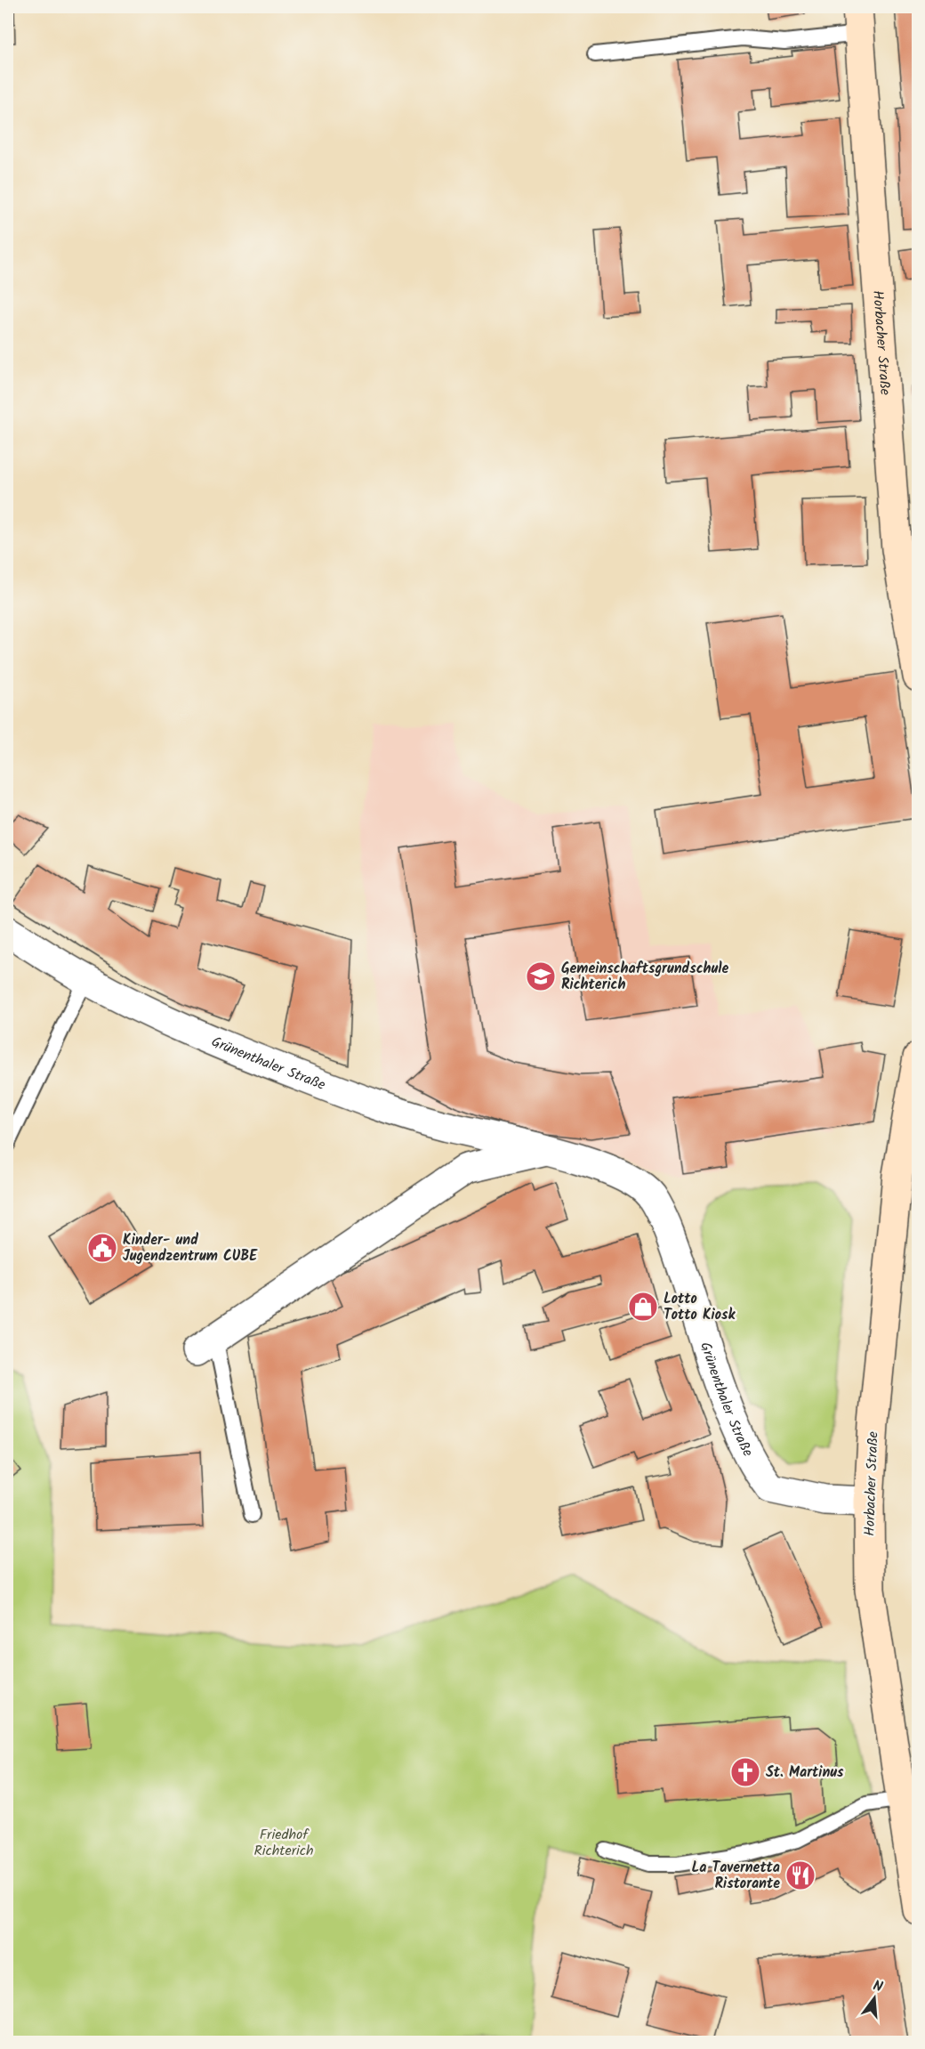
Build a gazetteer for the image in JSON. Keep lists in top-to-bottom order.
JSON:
{
  "streets": {
    "main road": ["Horbacher Straße"],
    "street": ["Grünenthaler Straße"]
  },
  "crossings": [
    ["Horbacher Straße", "Grünenthaler Straße"]
  ],
  "parks": ["Friedhof Richterich"],
  "places": {
    "school or university": ["Gemeinschaftsgrundschule Richterich"],
    "public building": ["Kinder- und Jugendzentrum CUBE"],
    "shop": ["Lotto Totto Kiosk"],
    "church": ["St. Martinus"],
    "restaurant": ["La Tavernetta Ristorante"]
  },
  "north": "top"
}
